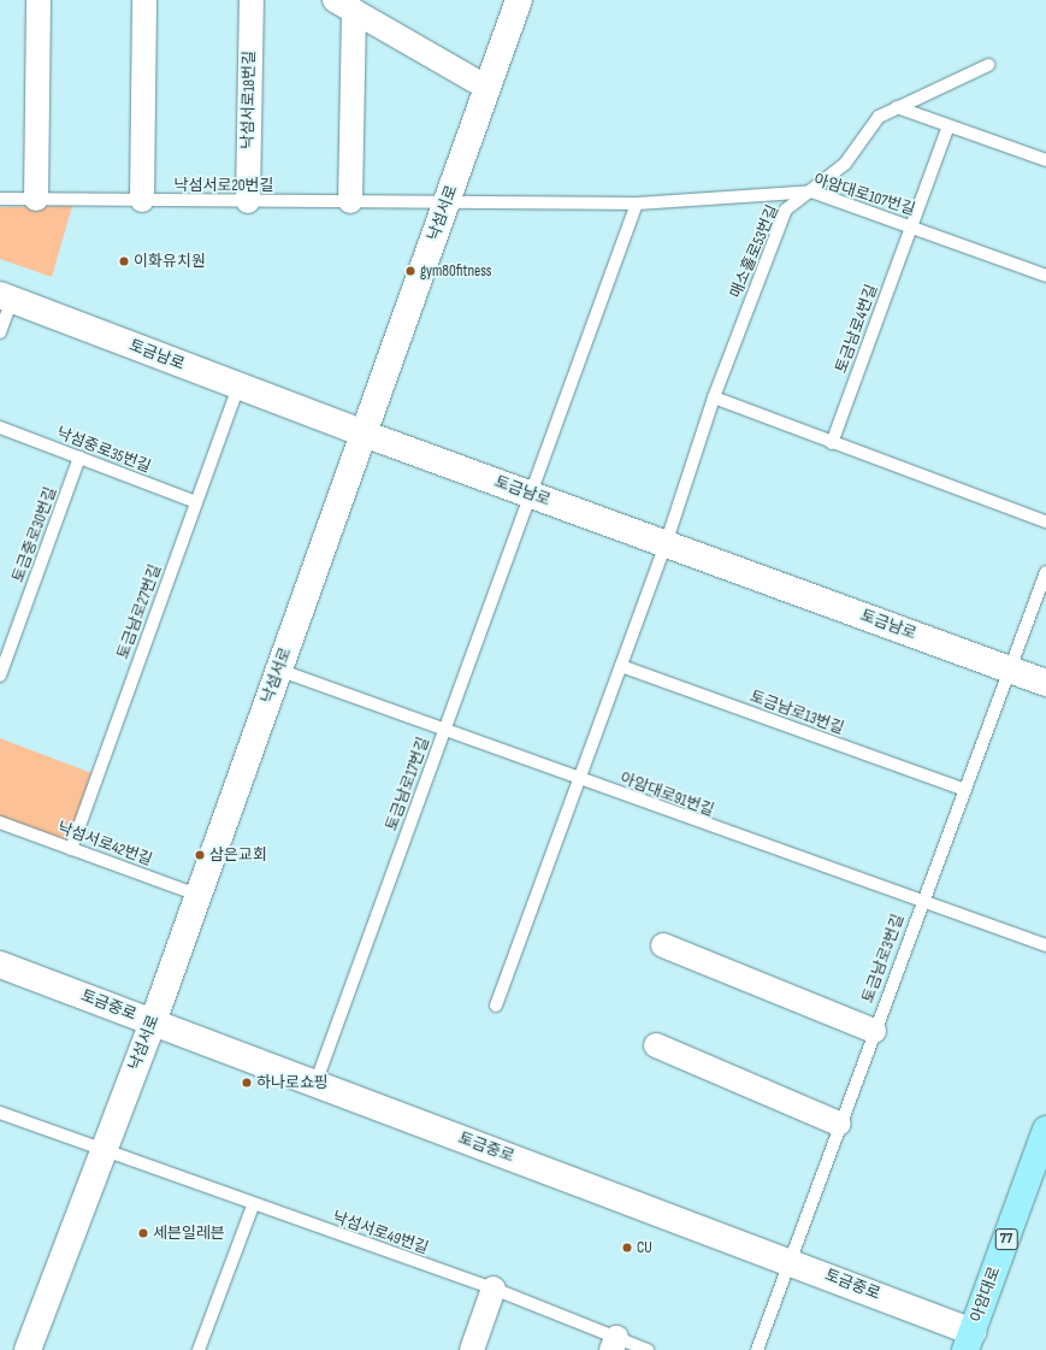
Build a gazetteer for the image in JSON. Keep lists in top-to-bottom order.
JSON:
{
  "streets": {
    "main road": ["77", "아암대로"],
    "street": [
      "낙섬서로18번길",
      "낙섬서로",
      "토금남로",
      "토금중로"
    ],
    "lane": [
      "낙섬서로20번길",
      "아암대로107번길",
      "매소홀로53번길",
      "토금남로4번길",
      "낙섬중로35번길",
      "토금중로30번길",
      "토금남로27번길",
      "토금남로13번길",
      "토금남로17번길",
      "아암대로91번길",
      "낙섬서로42번길",
      "토금남로3번길",
      "낙섬서로49번길"
    ]
  },
  "crossings": [
    ["낙섬서로18번길", "낙섬서로20번길"],
    ["낙섬서로20번길", "아암대로107번길"],
    ["낙섬서로20번길", "낙섬서로"],
    ["아암대로107번길", "낙섬서로"],
    ["아암대로107번길", "매소홀로53번길"],
    ["아암대로107번길", "토금남로4번길"],
    ["낙섬서로", "토금남로"],
    ["낙섬서로", "아암대로91번길"],
    ["낙섬서로", "낙섬서로42번길"],
    ["낙섬서로", "토금중로"],
    ["낙섬서로", "낙섬서로49번길"],
    ["매소홀로53번길", "토금남로"],
    ["토금남로", "토금남로27번길"],
    ["토금남로", "토금남로17번길"],
    ["토금남로", "토금남로3번길"],
    ["낙섬중로35번길", "토금중로30번길"],
    ["낙섬중로35번길", "토금남로27번길"],
    ["토금남로27번길", "낙섬서로42번길"],
    ["토금남로13번길", "토금남로3번길"],
    ["토금남로17번길", "아암대로91번길"],
    ["토금남로17번길", "토금중로"],
    ["아암대로91번길", "토금남로3번길"],
    ["토금남로3번길", "토금중로"],
    ["토금중로", "아암대로"]
  ],
  "places": [
    "이화유치원",
    "gym80fitness",
    "삼은교회",
    "하나로쇼핑",
    "세븐일레븐",
    "CU"
  ]
}
